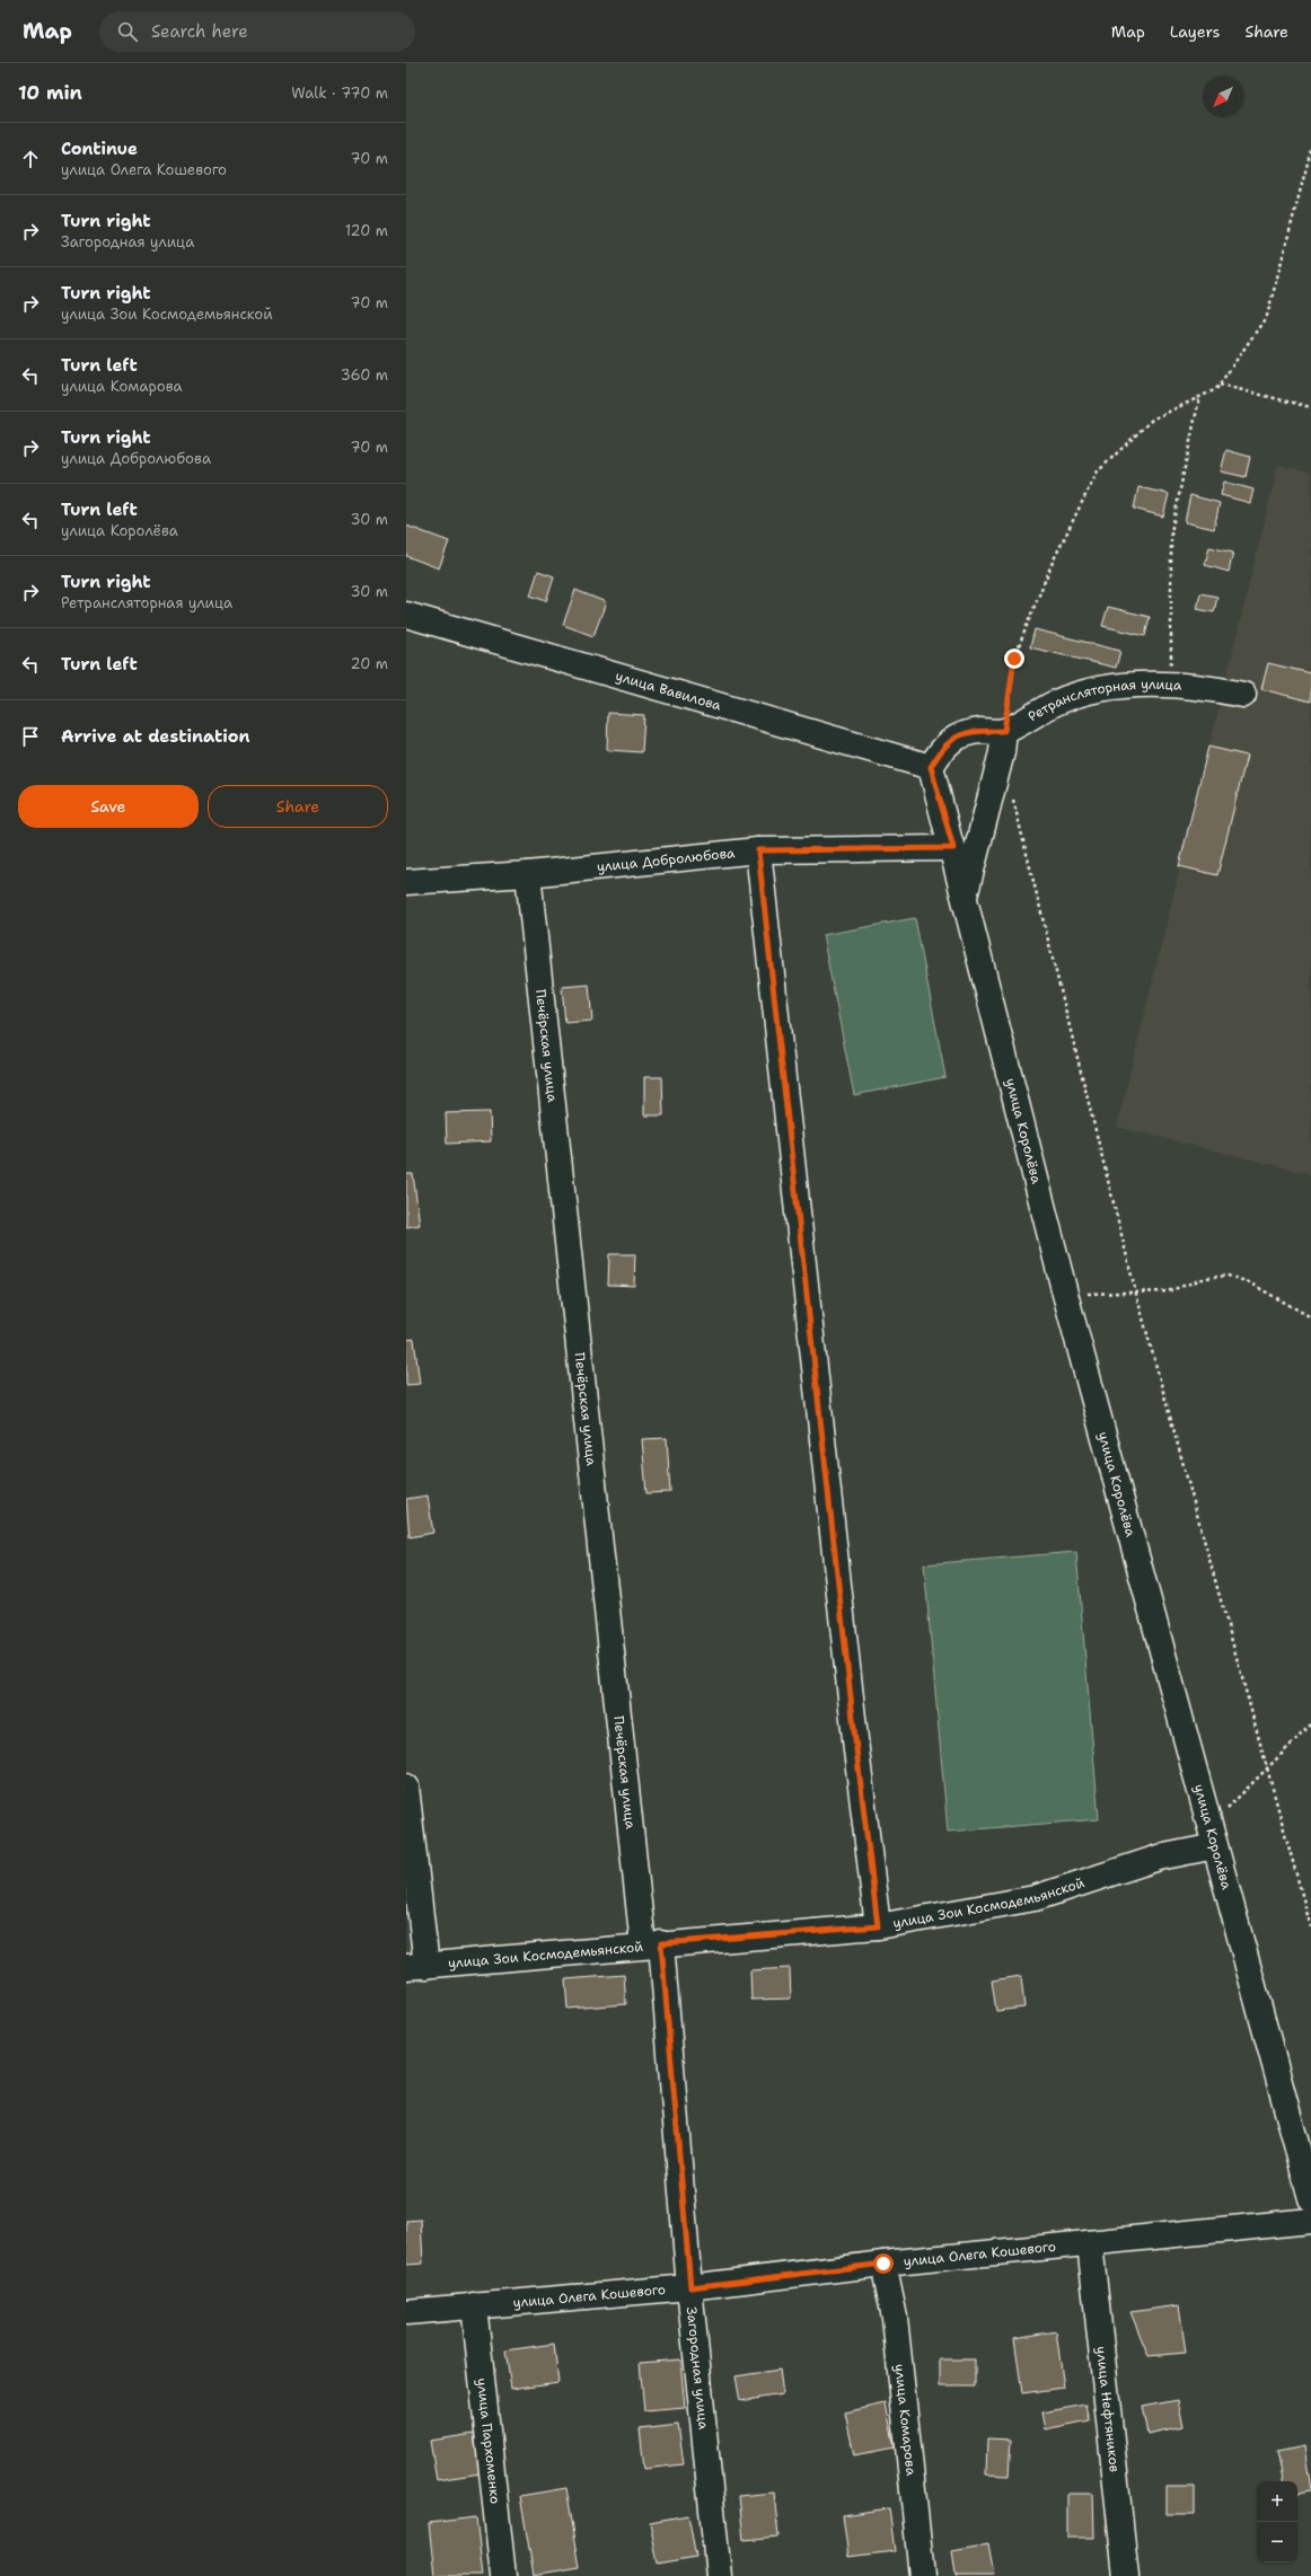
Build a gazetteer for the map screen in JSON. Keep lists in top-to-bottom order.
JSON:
{
  "streets": {
    "street": [
      "улица Вавилова",
      "Ретрансляторная улица",
      "улица Добролюбова",
      "Печёрская улица",
      "улица Королёва",
      "улица Зои Космодемьянской",
      "улица Олега Кошевого",
      "Загородная улица",
      "улица Нефтяников",
      "улица Комарова",
      "улица Пархоменко"
    ]
  },
  "crossings": [
    ["улица Вавилова", "Ретрансляторная улица"],
    ["улица Вавилова", "улица Королёва"],
    ["Ретрансляторная улица", "улица Королёва"],
    ["улица Добролюбова", "Печёрская улица"],
    ["улица Добролюбова", "улица Королёва"],
    ["Печёрская улица", "улица Зои Космодемьянской"],
    ["Печёрская улица", "Загородная улица"],
    ["улица Королёва", "улица Зои Космодемьянской"],
    ["улица Зои Космодемьянской", "Загородная улица"],
    ["улица Олега Кошевого", "Загородная улица"],
    ["улица Олега Кошевого", "улица Нефтяников"],
    ["улица Олега Кошевого", "улица Комарова"],
    ["улица Олега Кошевого", "улица Пархоменко"]
  ],
  "north": "bottom left",
  "page": {
    "header": "Map",
    "search": "Search here",
    "nav": ["Map", "Layers", "Share"],
    "heading": ["10 min", "Walk · 770 m"],
    "list": [
      ["Continue", "улица Олега Кошевого", "70 m"],
      ["Turn right", "Загородная улица", "120 m"],
      ["Turn right", "улица Зои Космодемьянской", "70 m"],
      ["Turn left", "улица Комарова", "360 m"],
      ["Turn right", "улица Добролюбова", "70 m"],
      ["Turn left", "улица Королёва", "30 m"],
      ["Turn right", "Ретрансляторная улица", "30 m"],
      ["Turn left", "20 m"],
      "Arrive at destination"
    ],
    "buttons": ["Save", "Share"],
    "map_buttons": ["+", "−"]
  }
}
